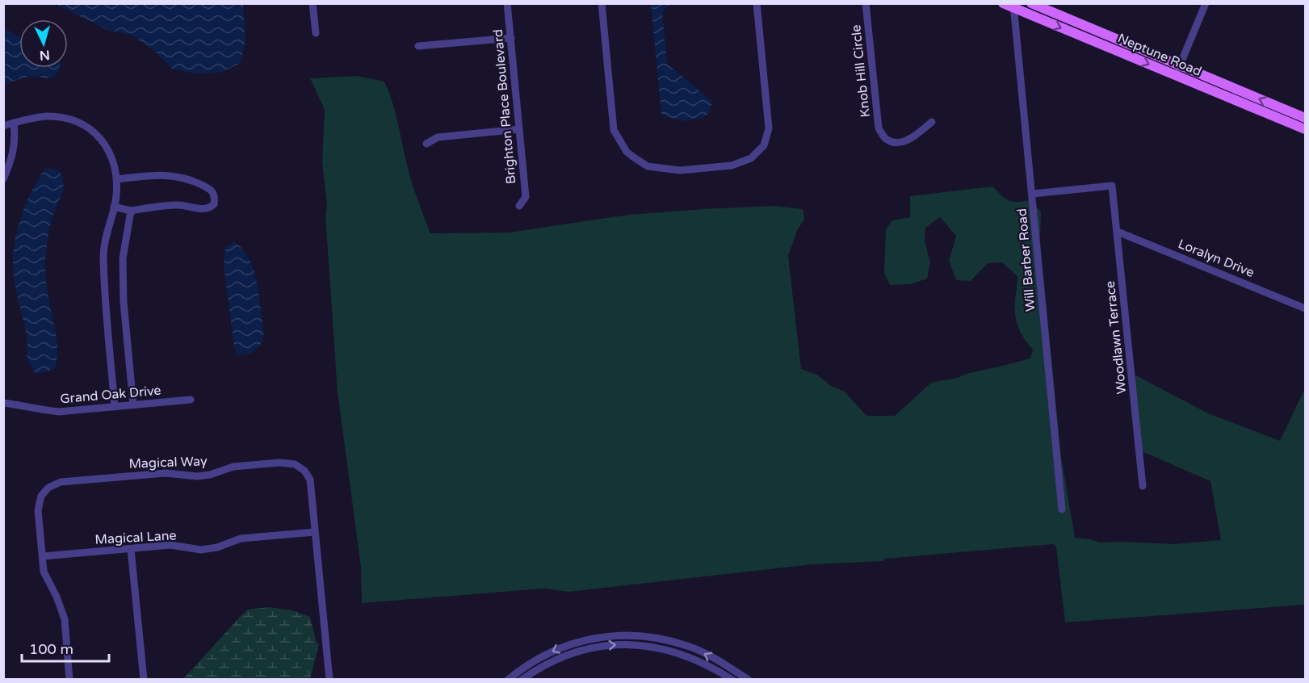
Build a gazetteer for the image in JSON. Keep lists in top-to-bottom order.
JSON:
{
  "streets": {
    "main road": ["Neptune Road"],
    "street": [
      "Knob Hill Circle",
      "Brighton Place Boulevard",
      "Loralyn Drive",
      "Will Barber Road",
      "Woodlawn Terrace",
      "Grand Oak Drive",
      "Magical Way",
      "Magical Lane"
    ]
  },
  "crossings": [
    ["Neptune Road", "Will Barber Road"],
    ["Loralyn Drive", "Woodlawn Terrace"],
    ["Will Barber Road", "Woodlawn Terrace"],
    ["Magical Way", "Magical Lane"]
  ],
  "scale_bar": "100 m",
  "north": "bottom"
}
